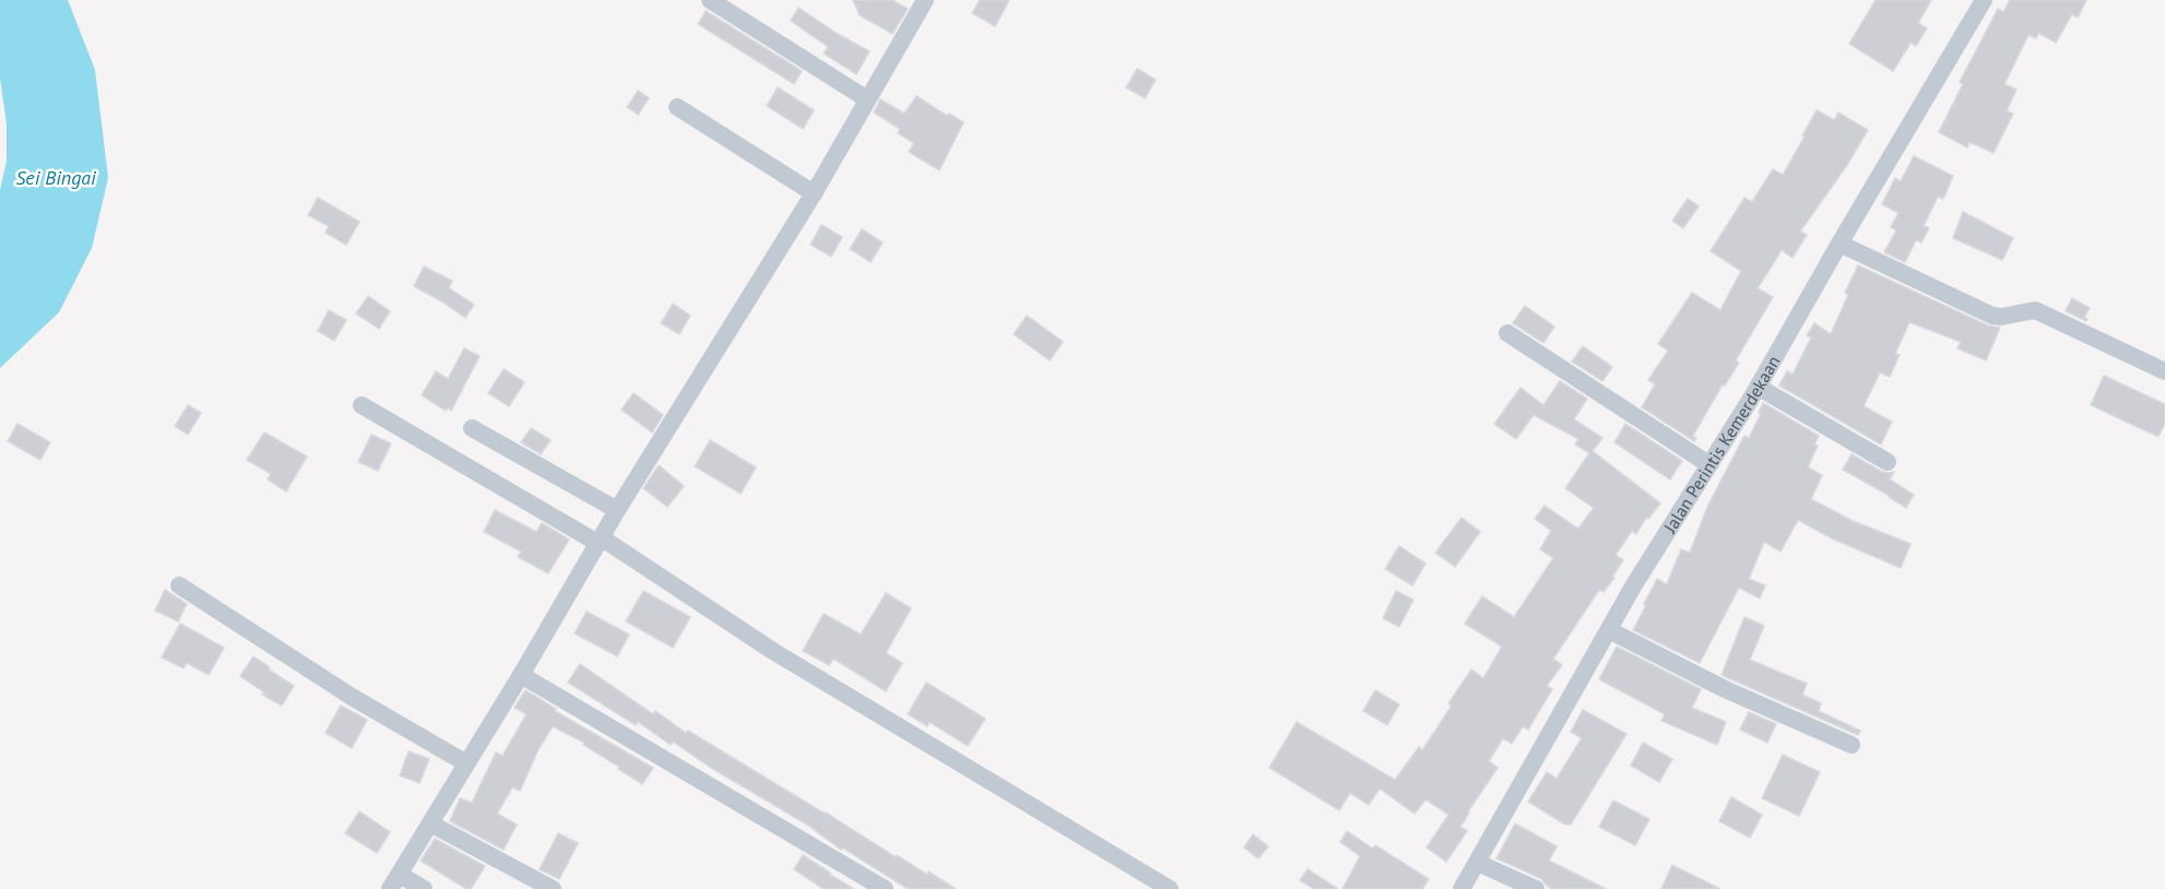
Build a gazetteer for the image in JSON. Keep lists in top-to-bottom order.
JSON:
{
  "streets": {
    "street": ["Jalan Perintis Kemerdekaan"]
  },
  "water": ["Sei Bingai"]
}
